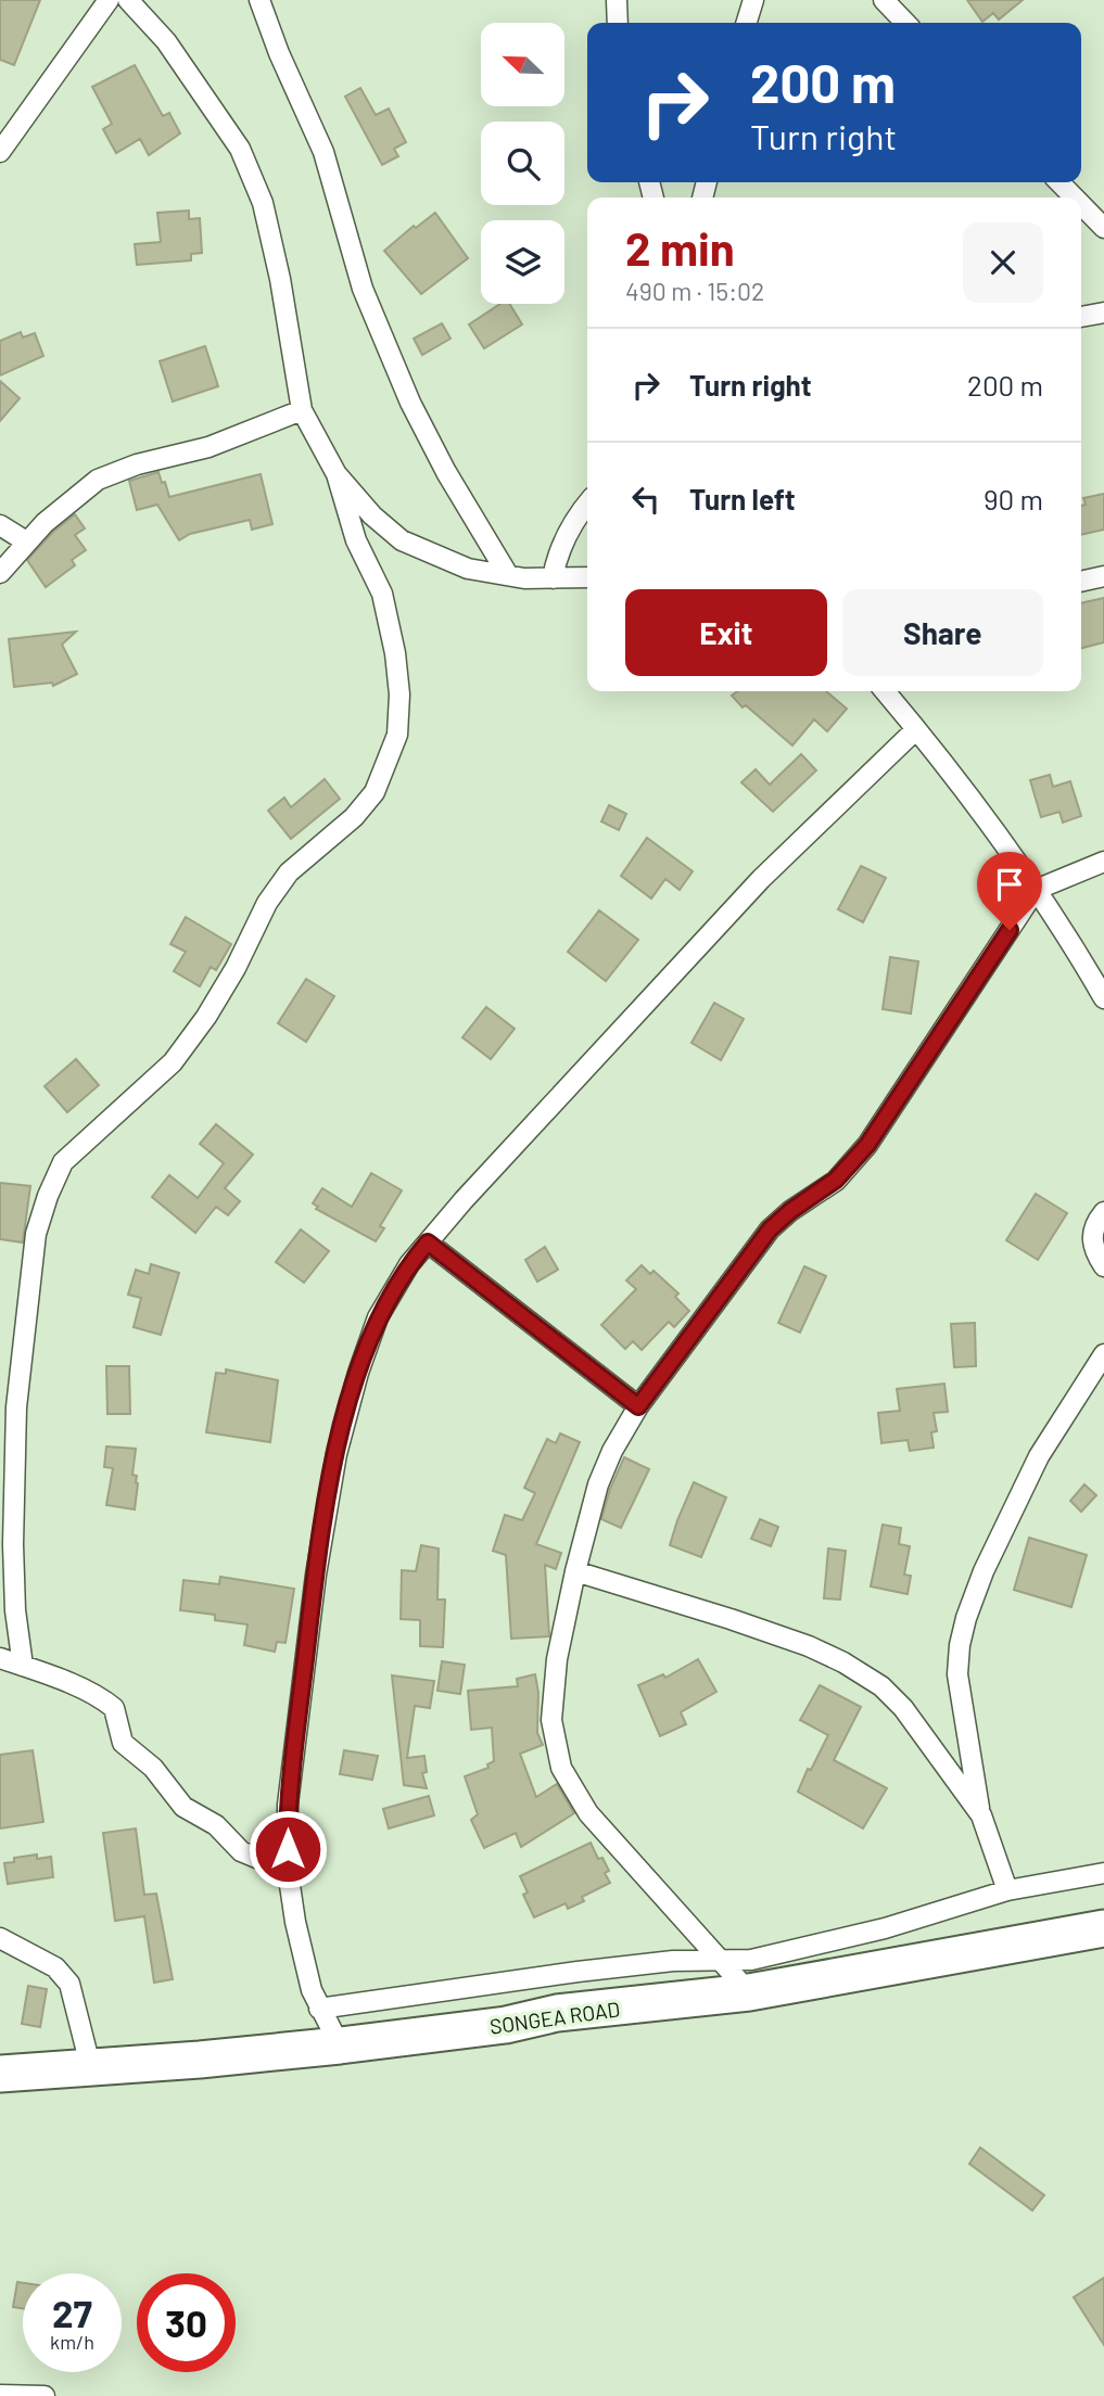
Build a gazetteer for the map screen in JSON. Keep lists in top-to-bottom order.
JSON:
{
  "streets": {
    "highway": ["SONGEA ROAD"]
  },
  "north": "top left",
  "page": {
    "turn": ["200 m", "Turn right"],
    "heading": ["2 min", "490 m · 15:02"],
    "list": [
      {
        "name": "Turn right",
        "value": "200 m"
      },
      {
        "name": "Turn left",
        "value": "90 m"
      }
    ],
    "buttons": ["Exit", "Share"],
    "speed": "27 km/h",
    "limit": "30"
  }
}
